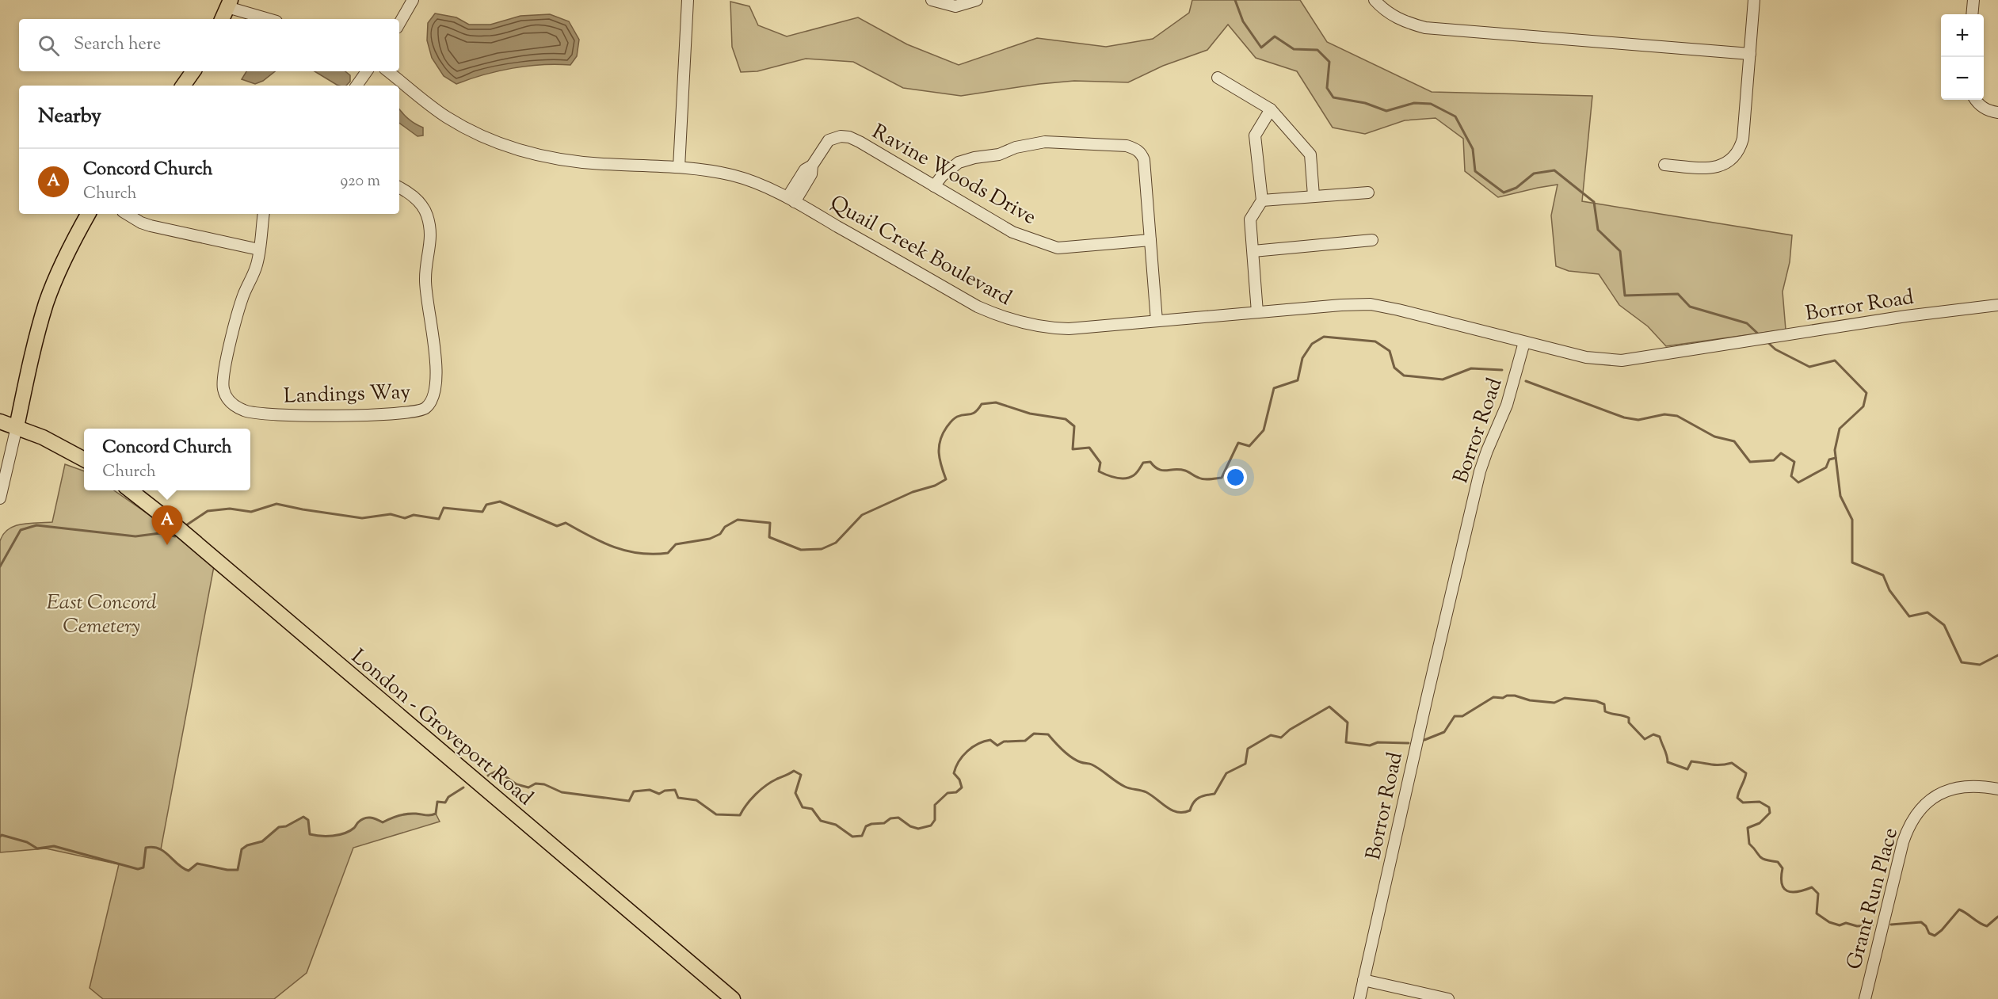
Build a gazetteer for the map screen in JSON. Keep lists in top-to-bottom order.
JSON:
{
  "streets": {
    "main road": ["London - Groveport Road"],
    "street": [
      "Ravine Woods Drive",
      "Quail Creek Boulevard",
      "Borror Road",
      "Landings Way",
      "Grant Run Place"
    ]
  },
  "crossings": [
    ["Ravine Woods Drive", "Quail Creek Boulevard"],
    ["Quail Creek Boulevard", "Borror Road"]
  ],
  "parks": ["East Concord Cemetery"],
  "page": {
    "map_buttons": ["+", "−"],
    "search": "Search here",
    "heading": "Nearby",
    "list": [
      {
        "mark": "A",
        "name": "Concord Church",
        "note": "Church",
        "value": "920 m"
      }
    ],
    "popup": ["Concord Church", "Church"],
    "pins": "A"
  }
}
